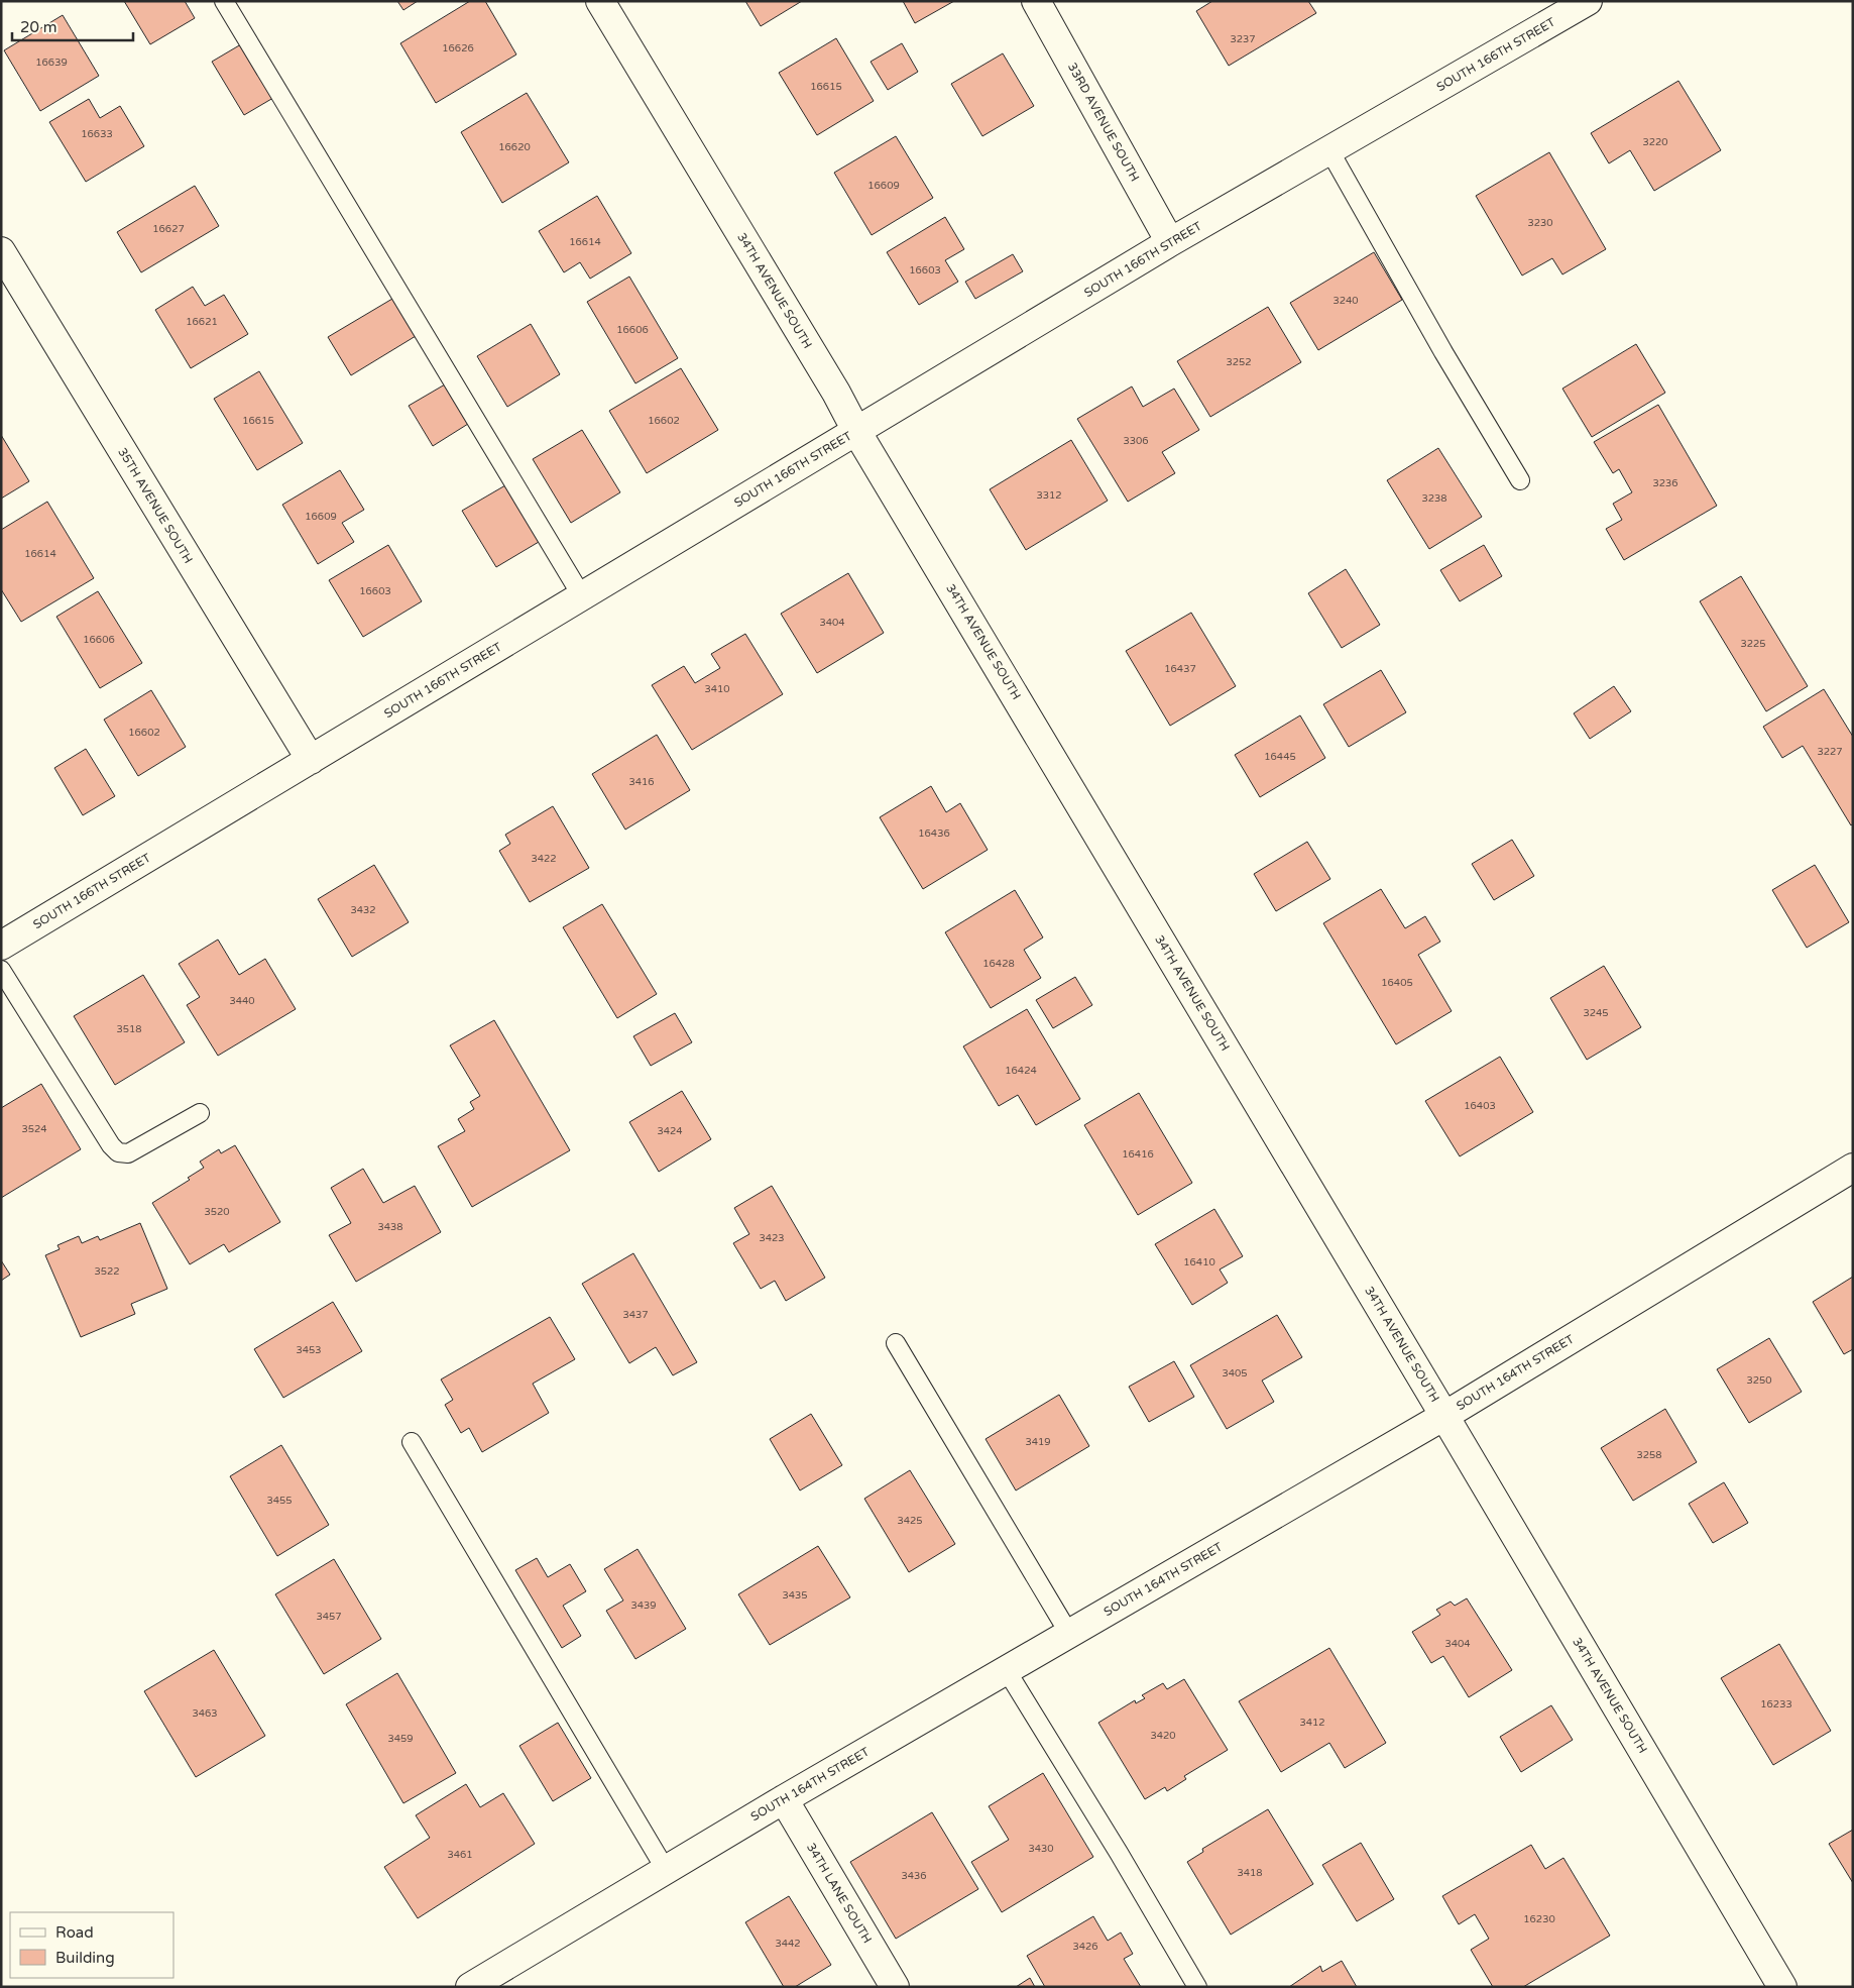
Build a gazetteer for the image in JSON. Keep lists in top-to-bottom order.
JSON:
{
  "streets": {
    "street": [
      "SOUTH 166TH STREET",
      "33RD AVENUE SOUTH",
      "34TH AVENUE SOUTH",
      "35TH AVENUE SOUTH",
      "SOUTH 164TH STREET",
      "34TH LANE SOUTH"
    ]
  },
  "crossings": [
    ["SOUTH 166TH STREET", "33RD AVENUE SOUTH"],
    ["SOUTH 166TH STREET", "34TH AVENUE SOUTH"],
    ["SOUTH 166TH STREET", "35TH AVENUE SOUTH"],
    ["34TH AVENUE SOUTH", "SOUTH 164TH STREET"],
    ["SOUTH 164TH STREET", "34TH LANE SOUTH"]
  ],
  "house_numbers": [
    "3237",
    "16626",
    "16639",
    "16615",
    "16633",
    "3220",
    "16620",
    "16609",
    "3230",
    "16627",
    "16614",
    "16603",
    "3240",
    "16621",
    "16606",
    "3252",
    "16615",
    "16602",
    "3306",
    "3236",
    "3312",
    "3238",
    "16609",
    "16614",
    "16603",
    "3404",
    "16606",
    "3225",
    "16437",
    "3410",
    "16602",
    "3227",
    "16445",
    "3416",
    "16436",
    "3422",
    "3432",
    "16428",
    "16405",
    "3440",
    "3245",
    "3518",
    "16424",
    "16403",
    "3524",
    "3424",
    "16416",
    "3520",
    "3438",
    "3423",
    "16410",
    "3522",
    "3437",
    "3453",
    "3405",
    "3250",
    "3419",
    "3258",
    "3455",
    "3425",
    "3435",
    "3439",
    "3457",
    "3404",
    "16233",
    "3463",
    "3412",
    "3420",
    "3459",
    "3430",
    "3461",
    "3418",
    "3436",
    "16230",
    "3442",
    "3426"
  ],
  "legend": ["Road", "Building"],
  "scale_bar": "20 m"
}
